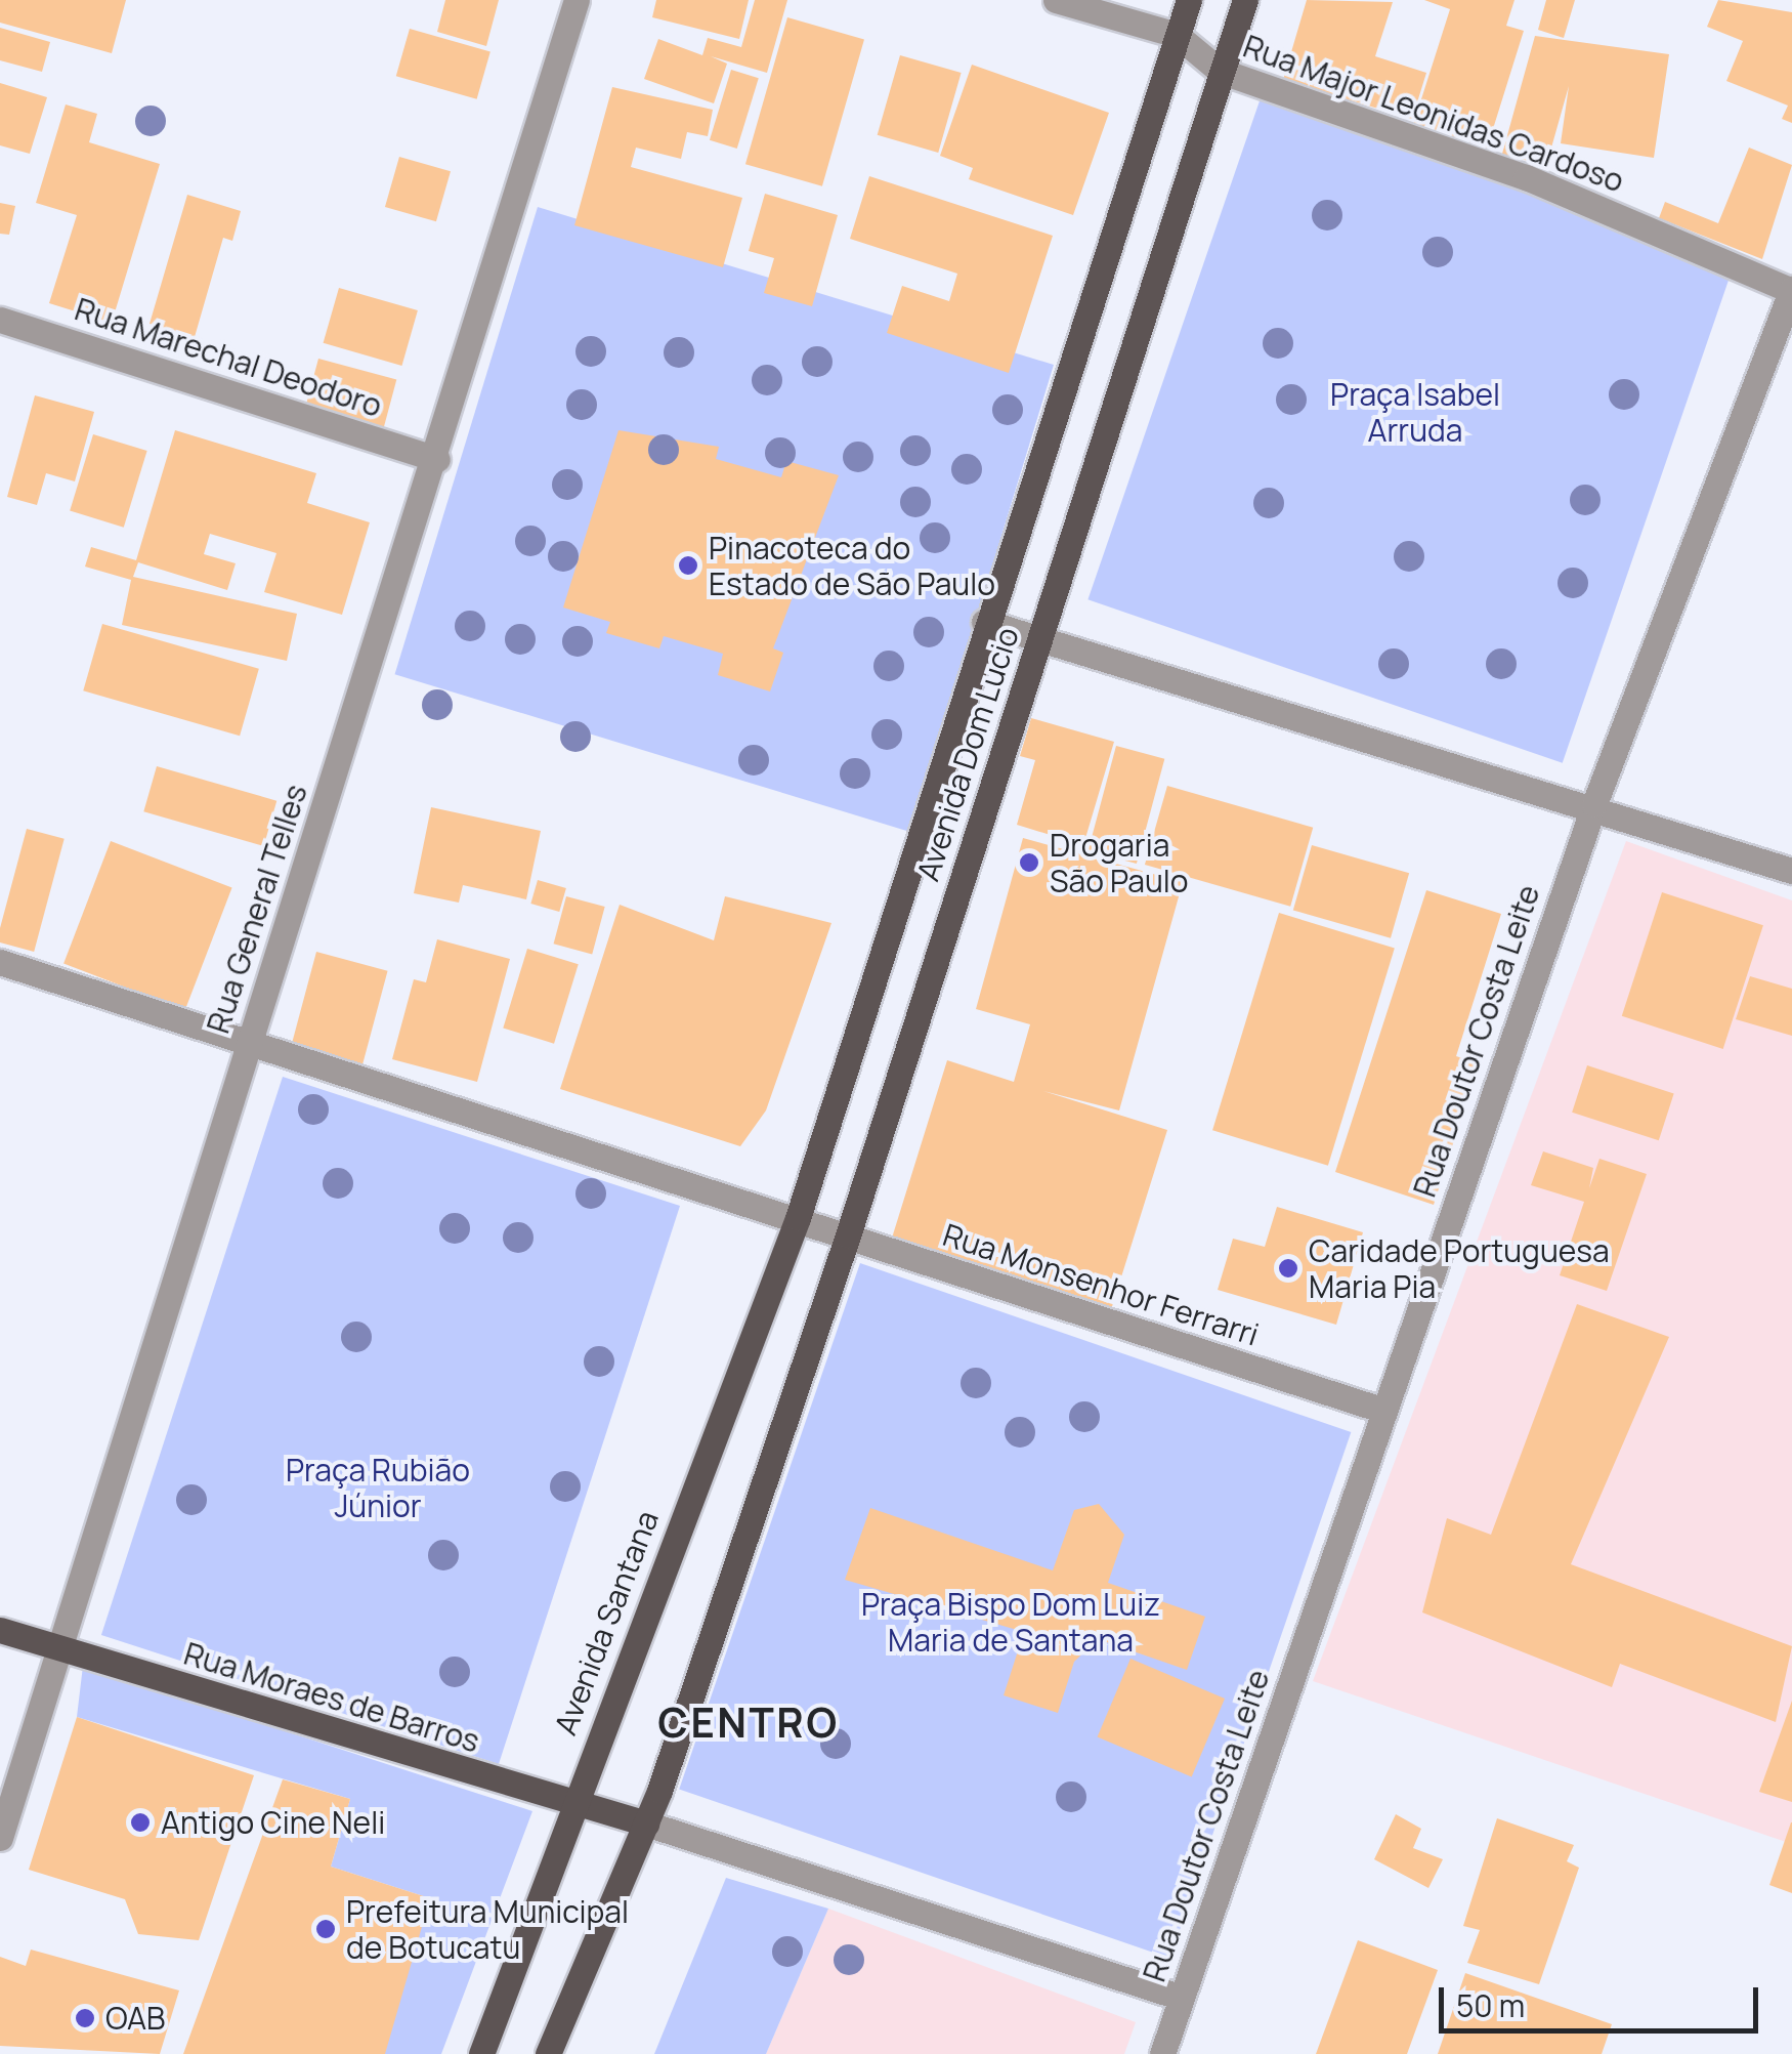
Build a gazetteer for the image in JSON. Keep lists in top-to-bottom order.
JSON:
{
  "streets": {
    "main road": ["Avenida Dom Lucio", "Avenida Santana", "Rua Moraes de Barros"],
    "street": [
      "Rua Major Leonidas Cardoso",
      "Rua Marechal Deodoro",
      "Rua General Telles",
      "Rua Doutor Costa Leite",
      "Rua Monsenhor Ferrarri"
    ]
  },
  "crossings": [
    ["Rua Major Leonidas Cardoso", "Avenida Dom Lucio"],
    ["Rua Major Leonidas Cardoso", "Rua Doutor Costa Leite"],
    ["Rua Marechal Deodoro", "Rua General Telles"],
    ["Avenida Dom Lucio", "Rua Monsenhor Ferrarri"],
    ["Avenida Dom Lucio", "Avenida Santana"],
    ["Rua General Telles", "Rua Moraes de Barros"],
    ["Rua Doutor Costa Leite", "Rua Monsenhor Ferrarri"],
    ["Rua Monsenhor Ferrarri", "Avenida Santana"],
    ["Avenida Santana", "Rua Moraes de Barros"]
  ],
  "districts": ["CENTRO"],
  "parks": ["Praça Isabel Arruda", "Praça Rubião Júnior", "Praça Bispo Dom Luiz Maria de Santana"],
  "places": [
    "Pinacoteca do Estado de São Paulo",
    "Drogaria São Paulo",
    "Caridade Portuguesa Maria Pia",
    "Antigo Cine Neli",
    "Prefeitura Municipal de Botucatu",
    "OAB"
  ],
  "scale_bar": "50 m"
}
